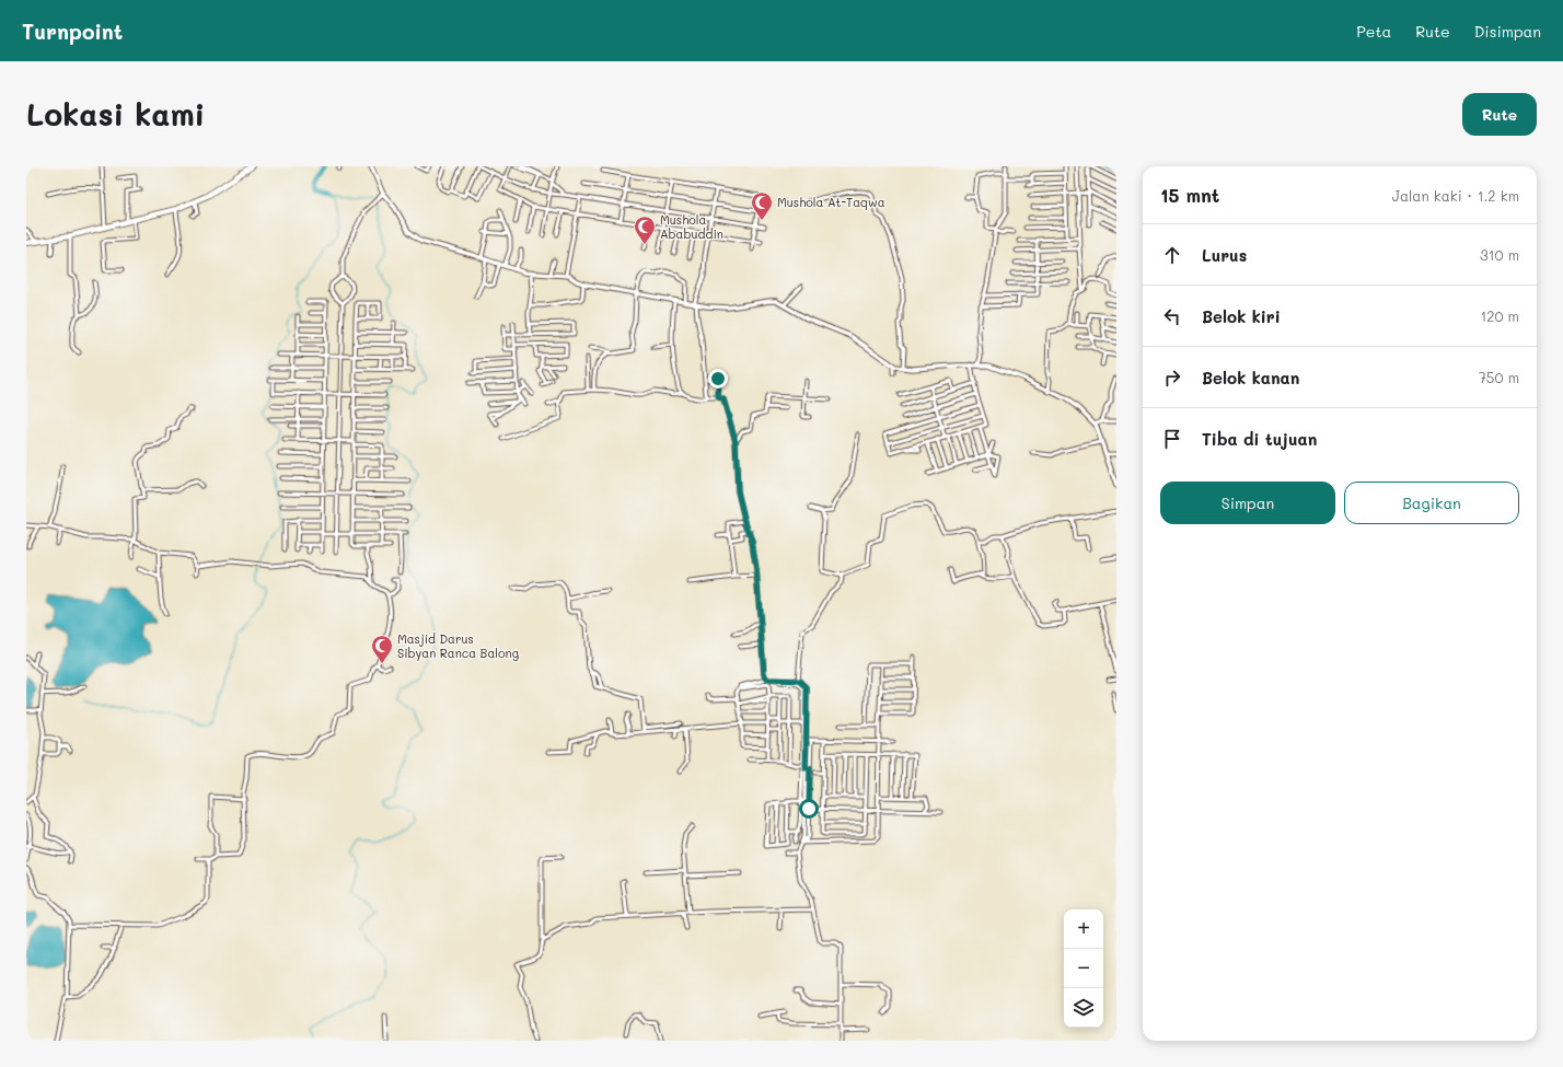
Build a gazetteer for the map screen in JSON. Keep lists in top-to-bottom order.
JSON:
{
  "places": {
    "mosque": ["Mushola At-Taqwa", "Mushola Ababuddin", "Masjid Darus Sibyan Ranca Balong"]
  },
  "page": {
    "header": "Turnpoint",
    "nav": ["Peta", "Rute", "Disimpan"],
    "buttons": [
      "Rute",
      ["Simpan", "Bagikan"]
    ],
    "title": "Lokasi kami",
    "heading": ["15 mnt", "Jalan kaki · 1.2 km"],
    "list": [
      ["Lurus", "310 m"],
      ["Belok kiri", "120 m"],
      ["Belok kanan", "750 m"],
      "Tiba di tujuan"
    ],
    "map_buttons": ["+", "−"]
  }
}
